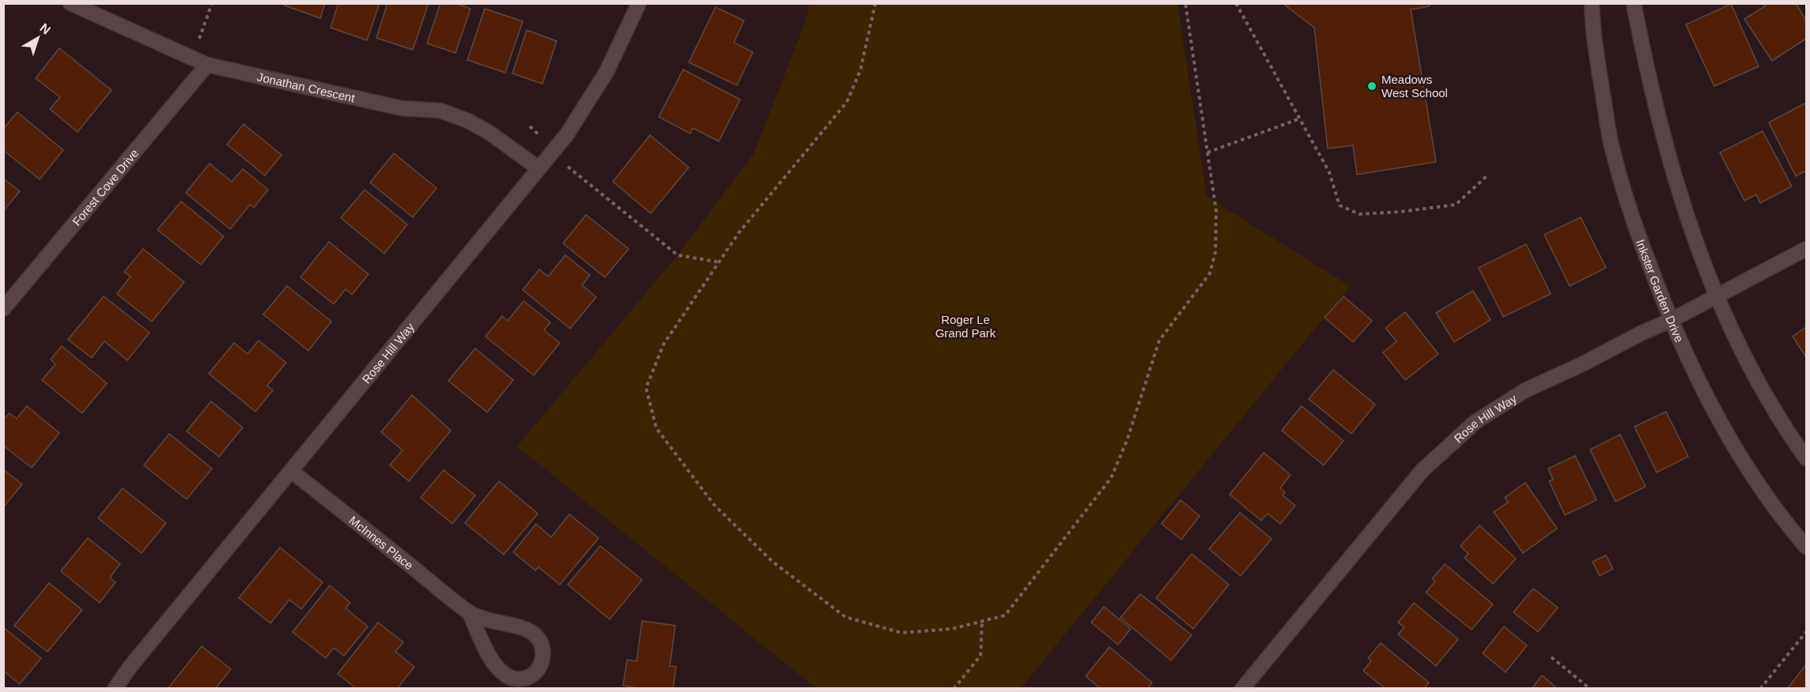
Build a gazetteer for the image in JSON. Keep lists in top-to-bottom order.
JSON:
{
  "streets": {
    "street": [
      "Jonathan Crescent",
      "Forest Cove Drive",
      "Inkster Garden Drive",
      "Rose Hill Way",
      "McInnes Place"
    ]
  },
  "crossings": [
    ["Jonathan Crescent", "Forest Cove Drive"],
    ["Jonathan Crescent", "Rose Hill Way"],
    ["Inkster Garden Drive", "Rose Hill Way"],
    ["Rose Hill Way", "McInnes Place"]
  ],
  "parks": ["Roger Le Grand Park"],
  "places": ["Meadows West School"],
  "north": "top right"
}
